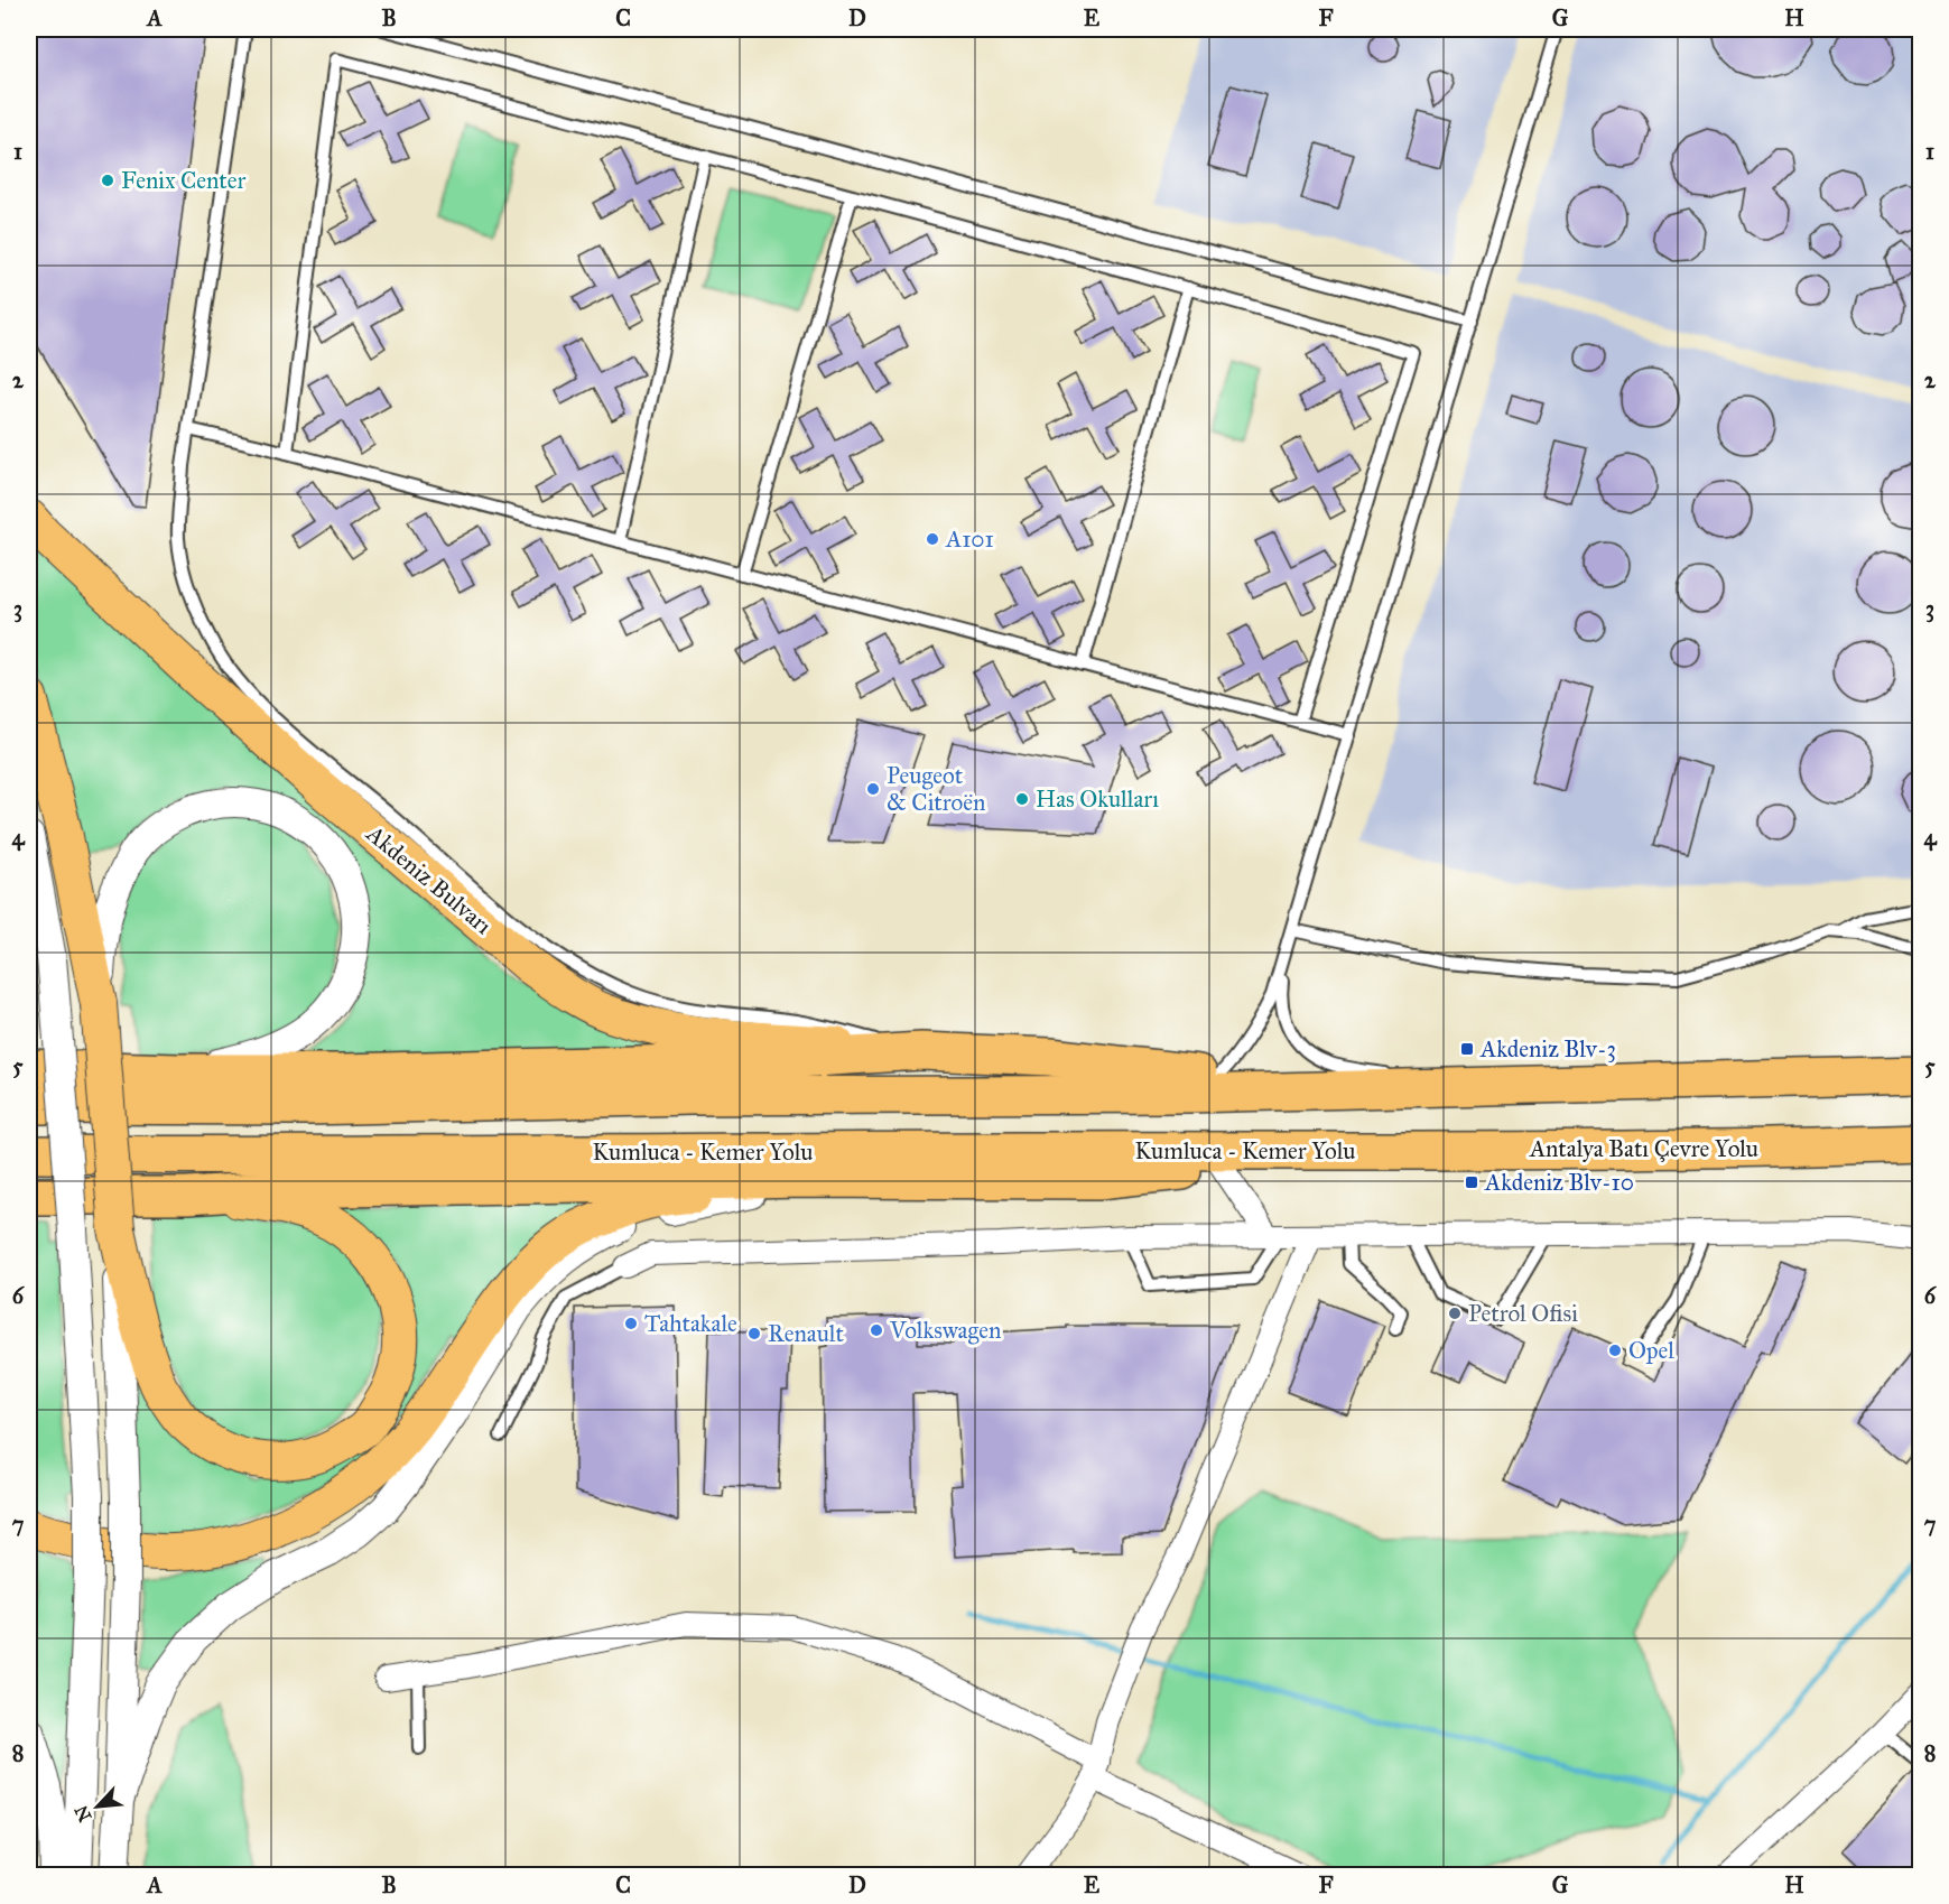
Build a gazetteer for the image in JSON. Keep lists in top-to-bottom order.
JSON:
{
  "streets": {
    "highway": ["Antalya Batı Çevre Yolu", "Kumluca - Kemer Yolu"],
    "main road": ["Akdeniz Bulvarı"]
  },
  "crossings": [
    ["Antalya Batı Çevre Yolu", "Kumluca - Kemer Yolu"]
  ],
  "places": {
    "other": [
      "Fenix Center",
      "A101",
      "Peugeot & Citroën",
      "Has Okulları",
      "Petrol Ofisi",
      "Tahtakale",
      "Volkswagen",
      "Renault",
      "Opel"
    ],
    "transit": ["Akdeniz Blv-3", "Akdeniz Blv-10"]
  },
  "north": "bottom left",
  "grid": {
    "columns": [
      "A",
      "B",
      "C",
      "D",
      "E",
      "F",
      "G",
      "H"
    ],
    "rows": [
      "1",
      "2",
      "3",
      "4",
      "5",
      "6",
      "7",
      "8"
    ]
  }
}
